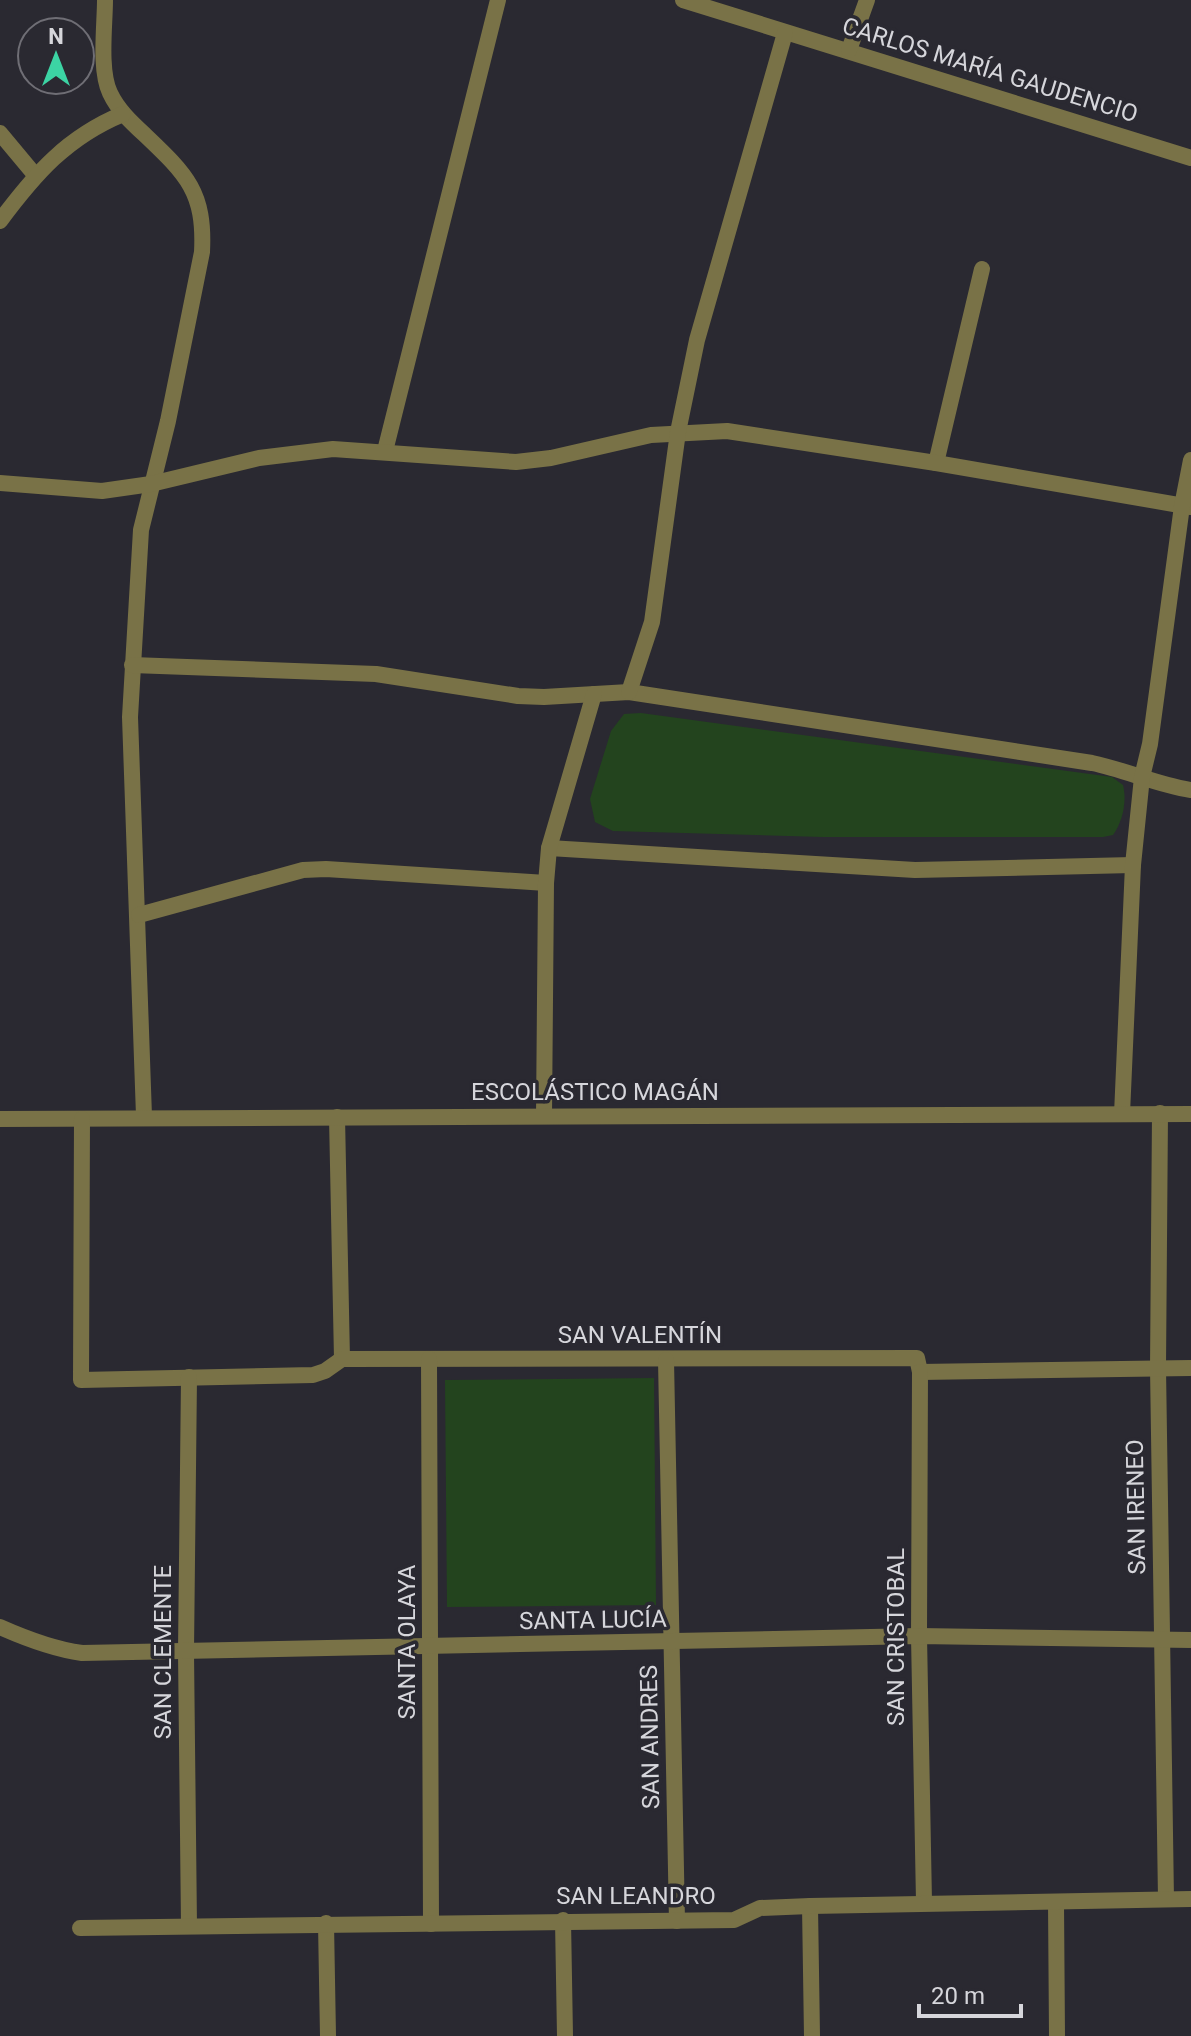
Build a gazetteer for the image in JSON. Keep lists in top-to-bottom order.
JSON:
{
  "streets": {
    "street": [
      "CARLOS MARÍA GAUDENCIO",
      "ESCOLÁSTICO MAGÁN",
      "SAN VALENTÍN",
      "SAN IRENEO",
      "SANTA LUCÍA",
      "SAN CRISTOBAL",
      "SANTA OLAYA",
      "SAN CLEMENTE",
      "SAN ANDRES",
      "SAN LEANDRO"
    ]
  },
  "crossings": [
    ["ESCOLÁSTICO MAGÁN", "SAN VALENTÍN"],
    ["ESCOLÁSTICO MAGÁN", "SAN IRENEO"],
    ["SAN VALENTÍN", "SAN IRENEO"],
    ["SAN VALENTÍN", "SAN CRISTOBAL"],
    ["SAN VALENTÍN", "SANTA OLAYA"],
    ["SAN VALENTÍN", "SAN CLEMENTE"],
    ["SAN VALENTÍN", "SAN ANDRES"],
    ["SAN IRENEO", "SANTA LUCÍA"],
    ["SAN IRENEO", "SAN LEANDRO"],
    ["SANTA LUCÍA", "SAN CRISTOBAL"],
    ["SANTA LUCÍA", "SANTA OLAYA"],
    ["SANTA LUCÍA", "SAN CLEMENTE"],
    ["SANTA LUCÍA", "SAN ANDRES"],
    ["SAN CRISTOBAL", "SAN LEANDRO"],
    ["SANTA OLAYA", "SAN LEANDRO"],
    ["SAN CLEMENTE", "SAN LEANDRO"],
    ["SAN ANDRES", "SAN LEANDRO"]
  ],
  "scale_bar": "20 m",
  "north": "top"
}
